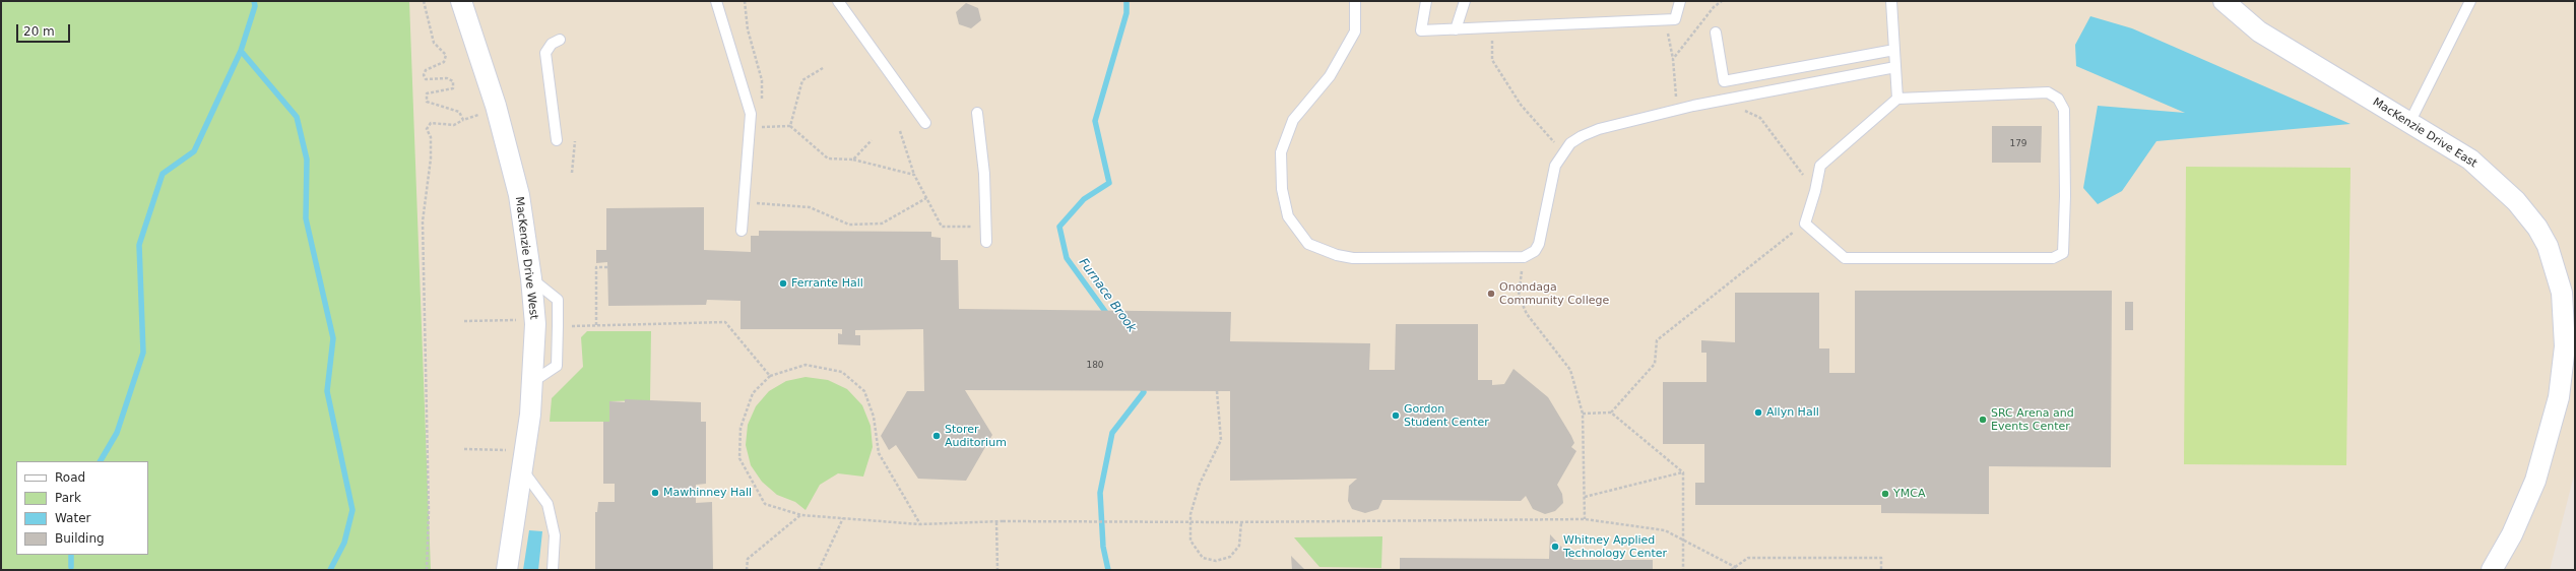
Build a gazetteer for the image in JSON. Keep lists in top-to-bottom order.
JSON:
{
  "streets": {
    "street": ["MacKenzie Drive East", "MacKenzie Drive West"]
  },
  "water": ["Furnace Brook"],
  "places": [
    "Ferrante Hall",
    "Onondaga Community College",
    "Allyn Hall",
    "Gordon Student Center",
    "SRC Arena and Events Center",
    "Storer Auditorium",
    "Mawhinney Hall",
    "YMCA",
    "Whitney Applied Technology Center"
  ],
  "house_numbers": ["179", "180"],
  "legend": [
    "Road",
    "Park",
    "Water",
    "Building"
  ],
  "scale_bar": "20 m"
}
